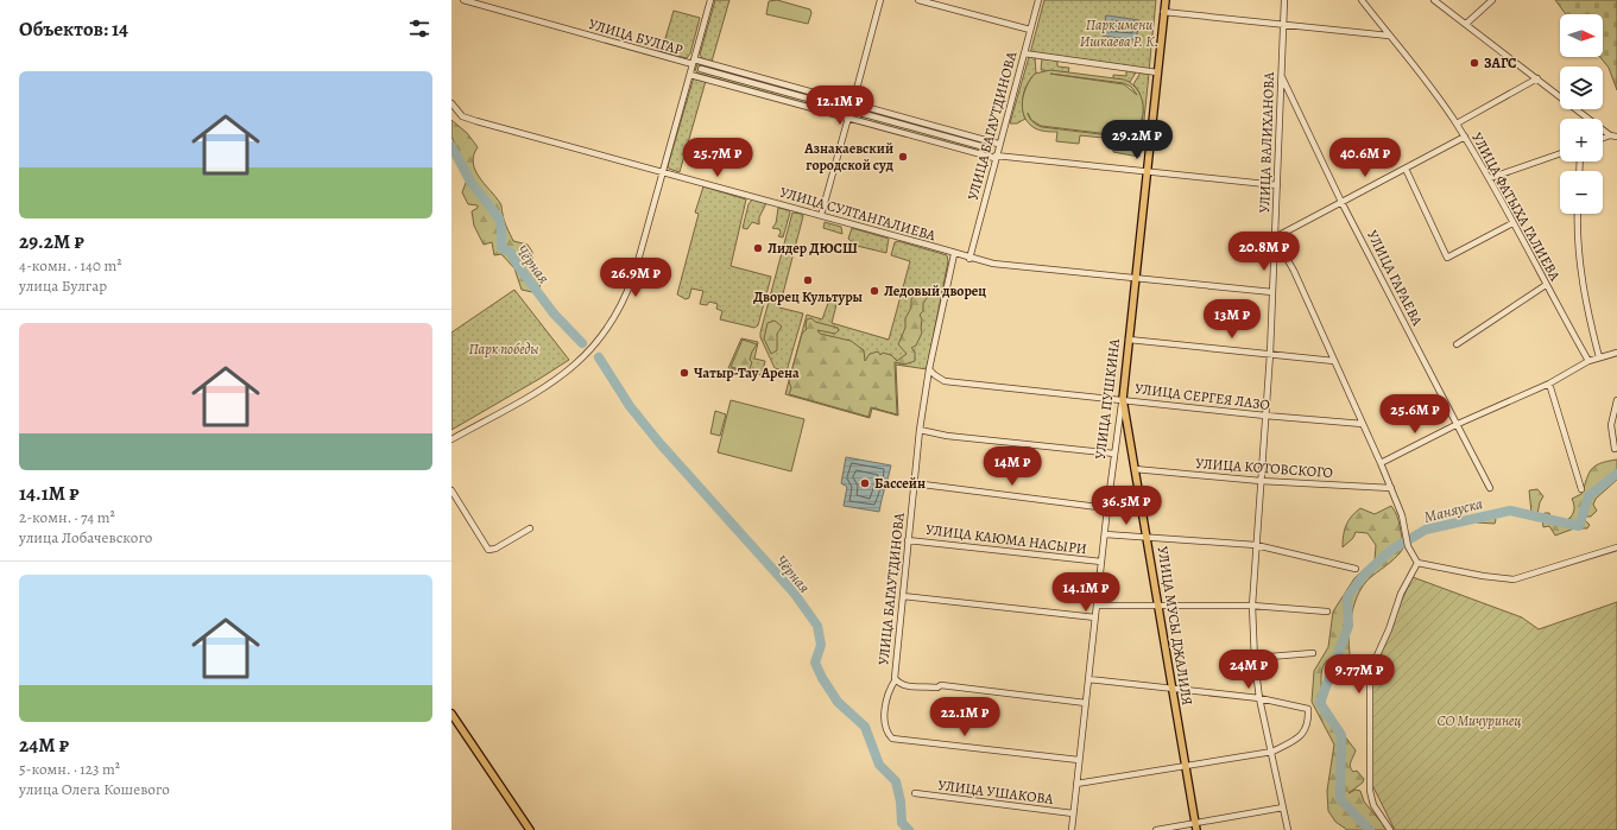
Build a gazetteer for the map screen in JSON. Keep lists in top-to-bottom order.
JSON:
{
  "streets": {
    "main road": ["УЛИЦА ПУШКИНА", "УЛИЦА МУСЫ ДЖАЛИЛЯ"],
    "street": [
      "УЛИЦА БУЛГАР",
      "УЛИЦА БАГАУТДИНОВА",
      "УЛИЦА ВАЛИХАНОВА",
      "УЛИЦА ФАТЫХА ГАЛИЕВА",
      "УЛИЦА СУЛТАНГАЛИЕВА",
      "УЛИЦА ГАРАЕВА",
      "УЛИЦА СЕРГЕЯ ЛАЗО",
      "УЛИЦА КОТОВСКОГО",
      "УЛИЦА КАЮМА НАСЫРИ",
      "УЛИЦА УШАКОВА"
    ]
  },
  "crossings": [
    ["УЛИЦА БУЛГАР", "УЛИЦА БАГАУТДИНОВА"],
    ["УЛИЦА БУЛГАР", "УЛИЦА ВАЛИХАНОВА"],
    ["УЛИЦА БУЛГАР", "УЛИЦА ПУШКИНА"],
    ["УЛИЦА БАГАУТДИНОВА", "УЛИЦА СУЛТАНГАЛИЕВА"],
    ["УЛИЦА БАГАУТДИНОВА", "УЛИЦА СЕРГЕЯ ЛАЗО"],
    ["УЛИЦА БАГАУТДИНОВА", "УЛИЦА ПУШКИНА"],
    ["УЛИЦА БАГАУТДИНОВА", "УЛИЦА КАЮМА НАСЫРИ"],
    ["УЛИЦА ВАЛИХАНОВА", "УЛИЦА СУЛТАНГАЛИЕВА"],
    ["УЛИЦА ВАЛИХАНОВА", "УЛИЦА ГАРАЕВА"],
    ["УЛИЦА ВАЛИХАНОВА", "УЛИЦА СЕРГЕЯ ЛАЗО"],
    ["УЛИЦА ВАЛИХАНОВА", "УЛИЦА КОТОВСКОГО"],
    ["УЛИЦА СУЛТАНГАЛИЕВА", "УЛИЦА ПУШКИНА"],
    ["УЛИЦА СЕРГЕЯ ЛАЗО", "УЛИЦА ПУШКИНА"],
    ["УЛИЦА СЕРГЕЯ ЛАЗО", "УЛИЦА МУСЫ ДЖАЛИЛЯ"],
    ["УЛИЦА ПУШКИНА", "УЛИЦА КАЮМА НАСЫРИ"],
    ["УЛИЦА ПУШКИНА", "УЛИЦА МУСЫ ДЖАЛИЛЯ"],
    ["УЛИЦА ПУШКИНА", "УЛИЦА УШАКОВА"],
    ["УЛИЦА КОТОВСКОГО", "УЛИЦА МУСЫ ДЖАЛИЛЯ"]
  ],
  "water": ["Чёрная", "Маняуска"],
  "parks": ["Парк имени Ишкаева Р. К.", "Парк победы", "СО Мичуринец"],
  "places": [
    "ЗАГС",
    "Азнакаевский городской суд",
    "Лидер ДЮСШ",
    "Дворец Культуры",
    "Ледовый дворец",
    "Чатыр-Тау Арена",
    "Бассейн"
  ],
  "north": "right",
  "page": {
    "heading": "Объектов: 14",
    "map_buttons": ["+", "−"],
    "list": [
      {
        "name": "29.2M ₽",
        "note": "4-комн. · 140 m² · улица Булгар"
      },
      {
        "name": "14.1M ₽",
        "note": "2-комн. · 74 m² · улица Лобачевского"
      },
      {
        "name": "24M ₽",
        "note": "5-комн. · 123 m² · улица Олега Кошевого"
      }
    ],
    "price": [
      "12.1M ₽",
      "29.2M ₽",
      "25.7M ₽",
      "40.6M ₽",
      "20.8M ₽",
      "26.9M ₽",
      "13M ₽",
      "25.6M ₽",
      "14M ₽",
      "36.5M ₽",
      "14.1M ₽",
      "24M ₽",
      "9.77M ₽",
      "22.1M ₽"
    ]
  }
}
